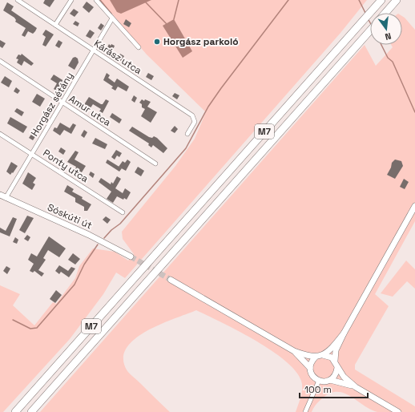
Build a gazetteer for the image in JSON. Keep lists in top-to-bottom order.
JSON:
{
  "streets": {
    "highway": ["M7"],
    "main road": ["Sóskúti út"],
    "street": [
      "Kárász utca",
      "Horgász sétány",
      "Amur utca",
      "Ponty utca"
    ]
  },
  "crossings": [
    ["Kárász utca", "Horgász sétány"],
    ["Horgász sétány", "Amur utca"],
    ["Horgász sétány", "Ponty utca"],
    ["Horgász sétány", "Sóskúti út"]
  ],
  "places": ["Horgász parkoló"],
  "scale_bar": "100 m",
  "north": "bottom"
}
